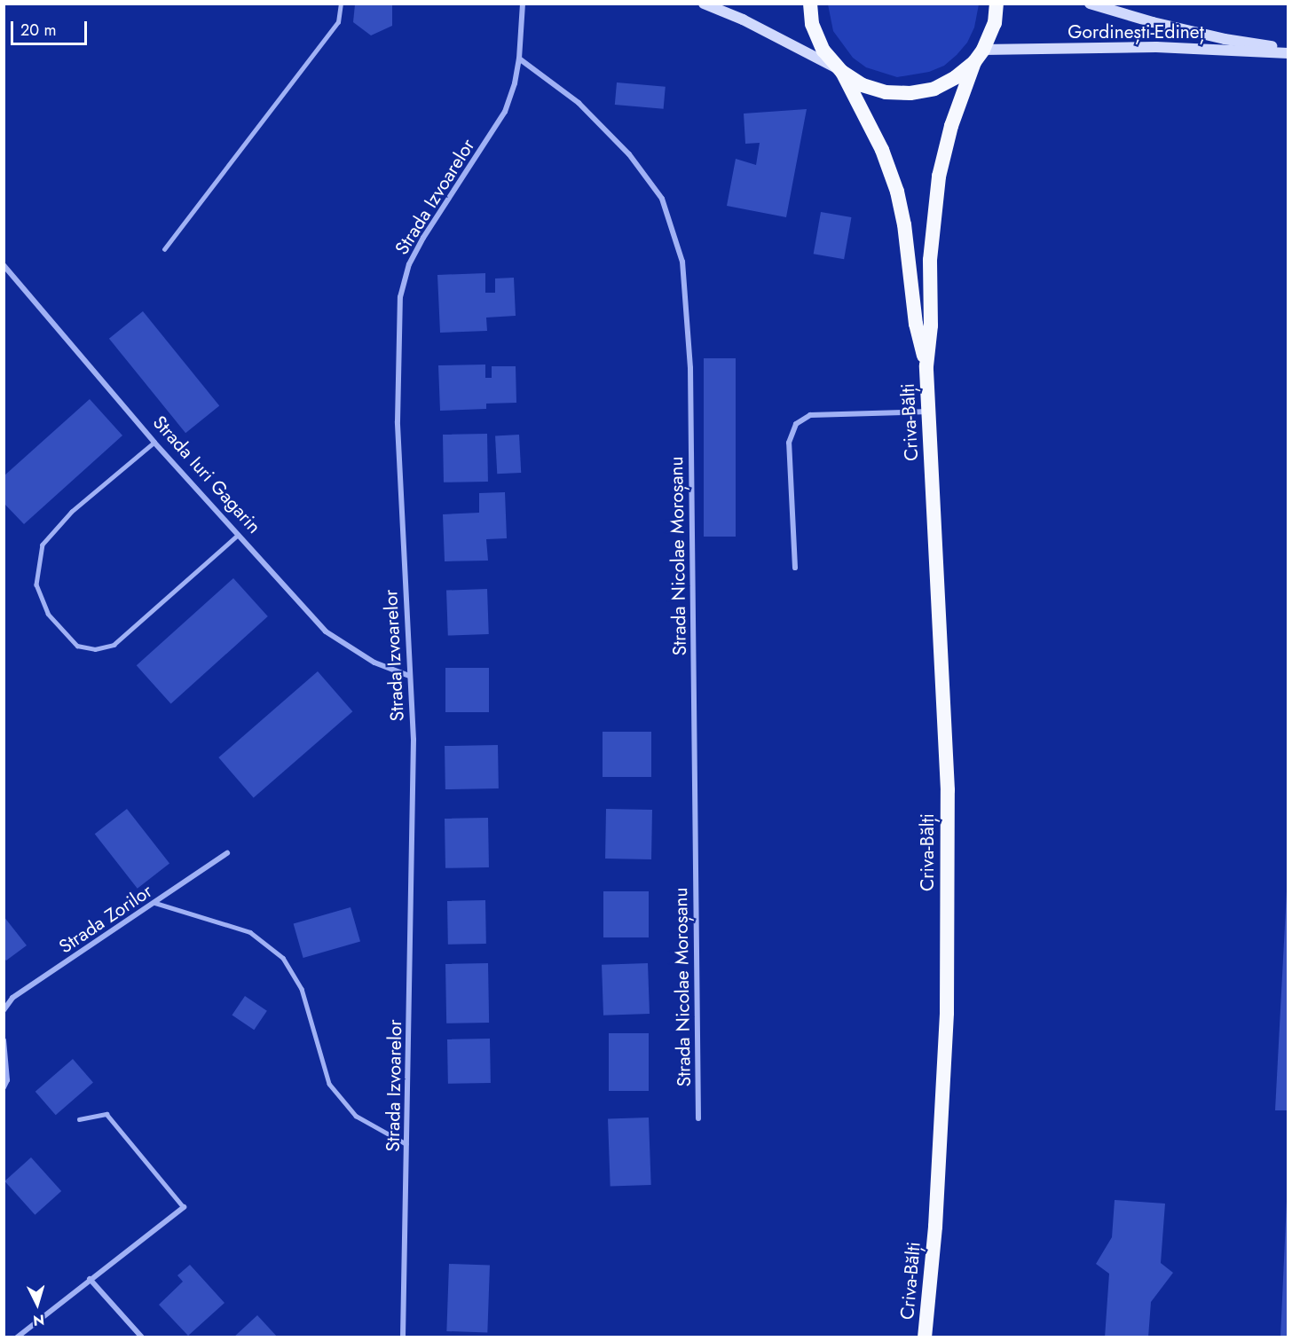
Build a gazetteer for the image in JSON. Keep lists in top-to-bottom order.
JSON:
{
  "streets": {
    "highway": ["Criva-Bălți"],
    "main road": ["Gordinești-Edineț"],
    "street": [
      "Strada Izvoarelor",
      "Strada Iuri Gagarin",
      "Strada Nicolae Moroșanu",
      "Strada Zorilor"
    ]
  },
  "crossings": [
    ["Gordinești-Edineț", "Criva-Bălți"],
    ["Strada Izvoarelor", "Strada Iuri Gagarin"],
    ["Strada Izvoarelor", "Strada Nicolae Moroșanu"]
  ],
  "scale_bar": "20 m",
  "north": "bottom"
}
